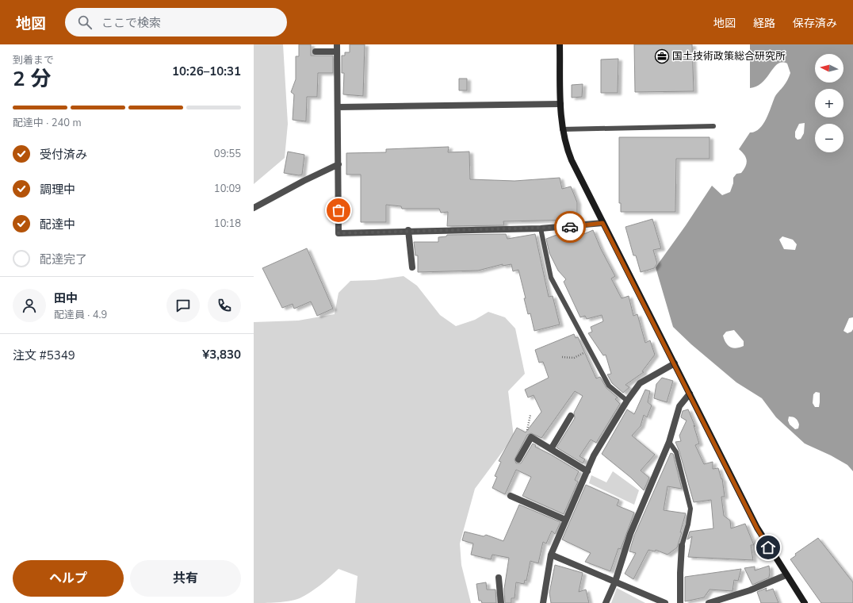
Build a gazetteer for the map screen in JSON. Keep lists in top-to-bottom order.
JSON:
{
  "places": {
    "office": ["国土技術政策総合研究所"]
  },
  "north": "left",
  "page": {
    "header": "地図",
    "search": "ここで検索",
    "nav": ["地図", "経路", "保存済み"],
    "heading": ["2 分", "到着まで", "10:26–10:31"],
    "panel": [
      "田中",
      "配達員 · 4.9",
      "注文 #5349",
      "¥3,830"
    ],
    "map_buttons": ["+", "−"],
    "bar": "配達中 · 240 m",
    "list": [
      ["受付済み", "09:55"],
      ["調理中", "10:09"],
      ["配達中", "10:18"],
      "配達完了"
    ],
    "buttons": ["ヘルプ", "共有"]
  }
}
